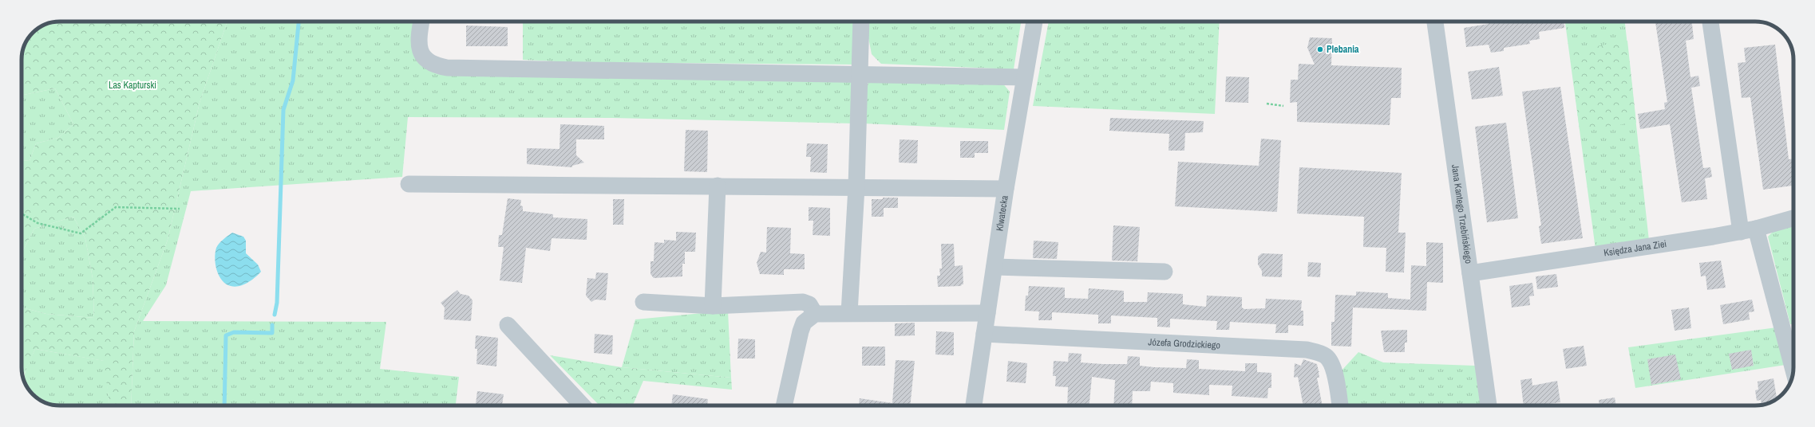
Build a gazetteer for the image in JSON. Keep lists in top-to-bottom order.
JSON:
{
  "streets": {
    "street": [
      "Klwatecka",
      "Jana Kantego Trzebińskiego",
      "Księdza Jana Ziei",
      "Józefa Grodzickiego"
    ]
  },
  "crossings": [
    ["Klwatecka", "Józefa Grodzickiego"],
    ["Jana Kantego Trzebińskiego", "Księdza Jana Ziei"]
  ],
  "parks": ["Las Kapturski"],
  "places": ["Plebania"]
}
